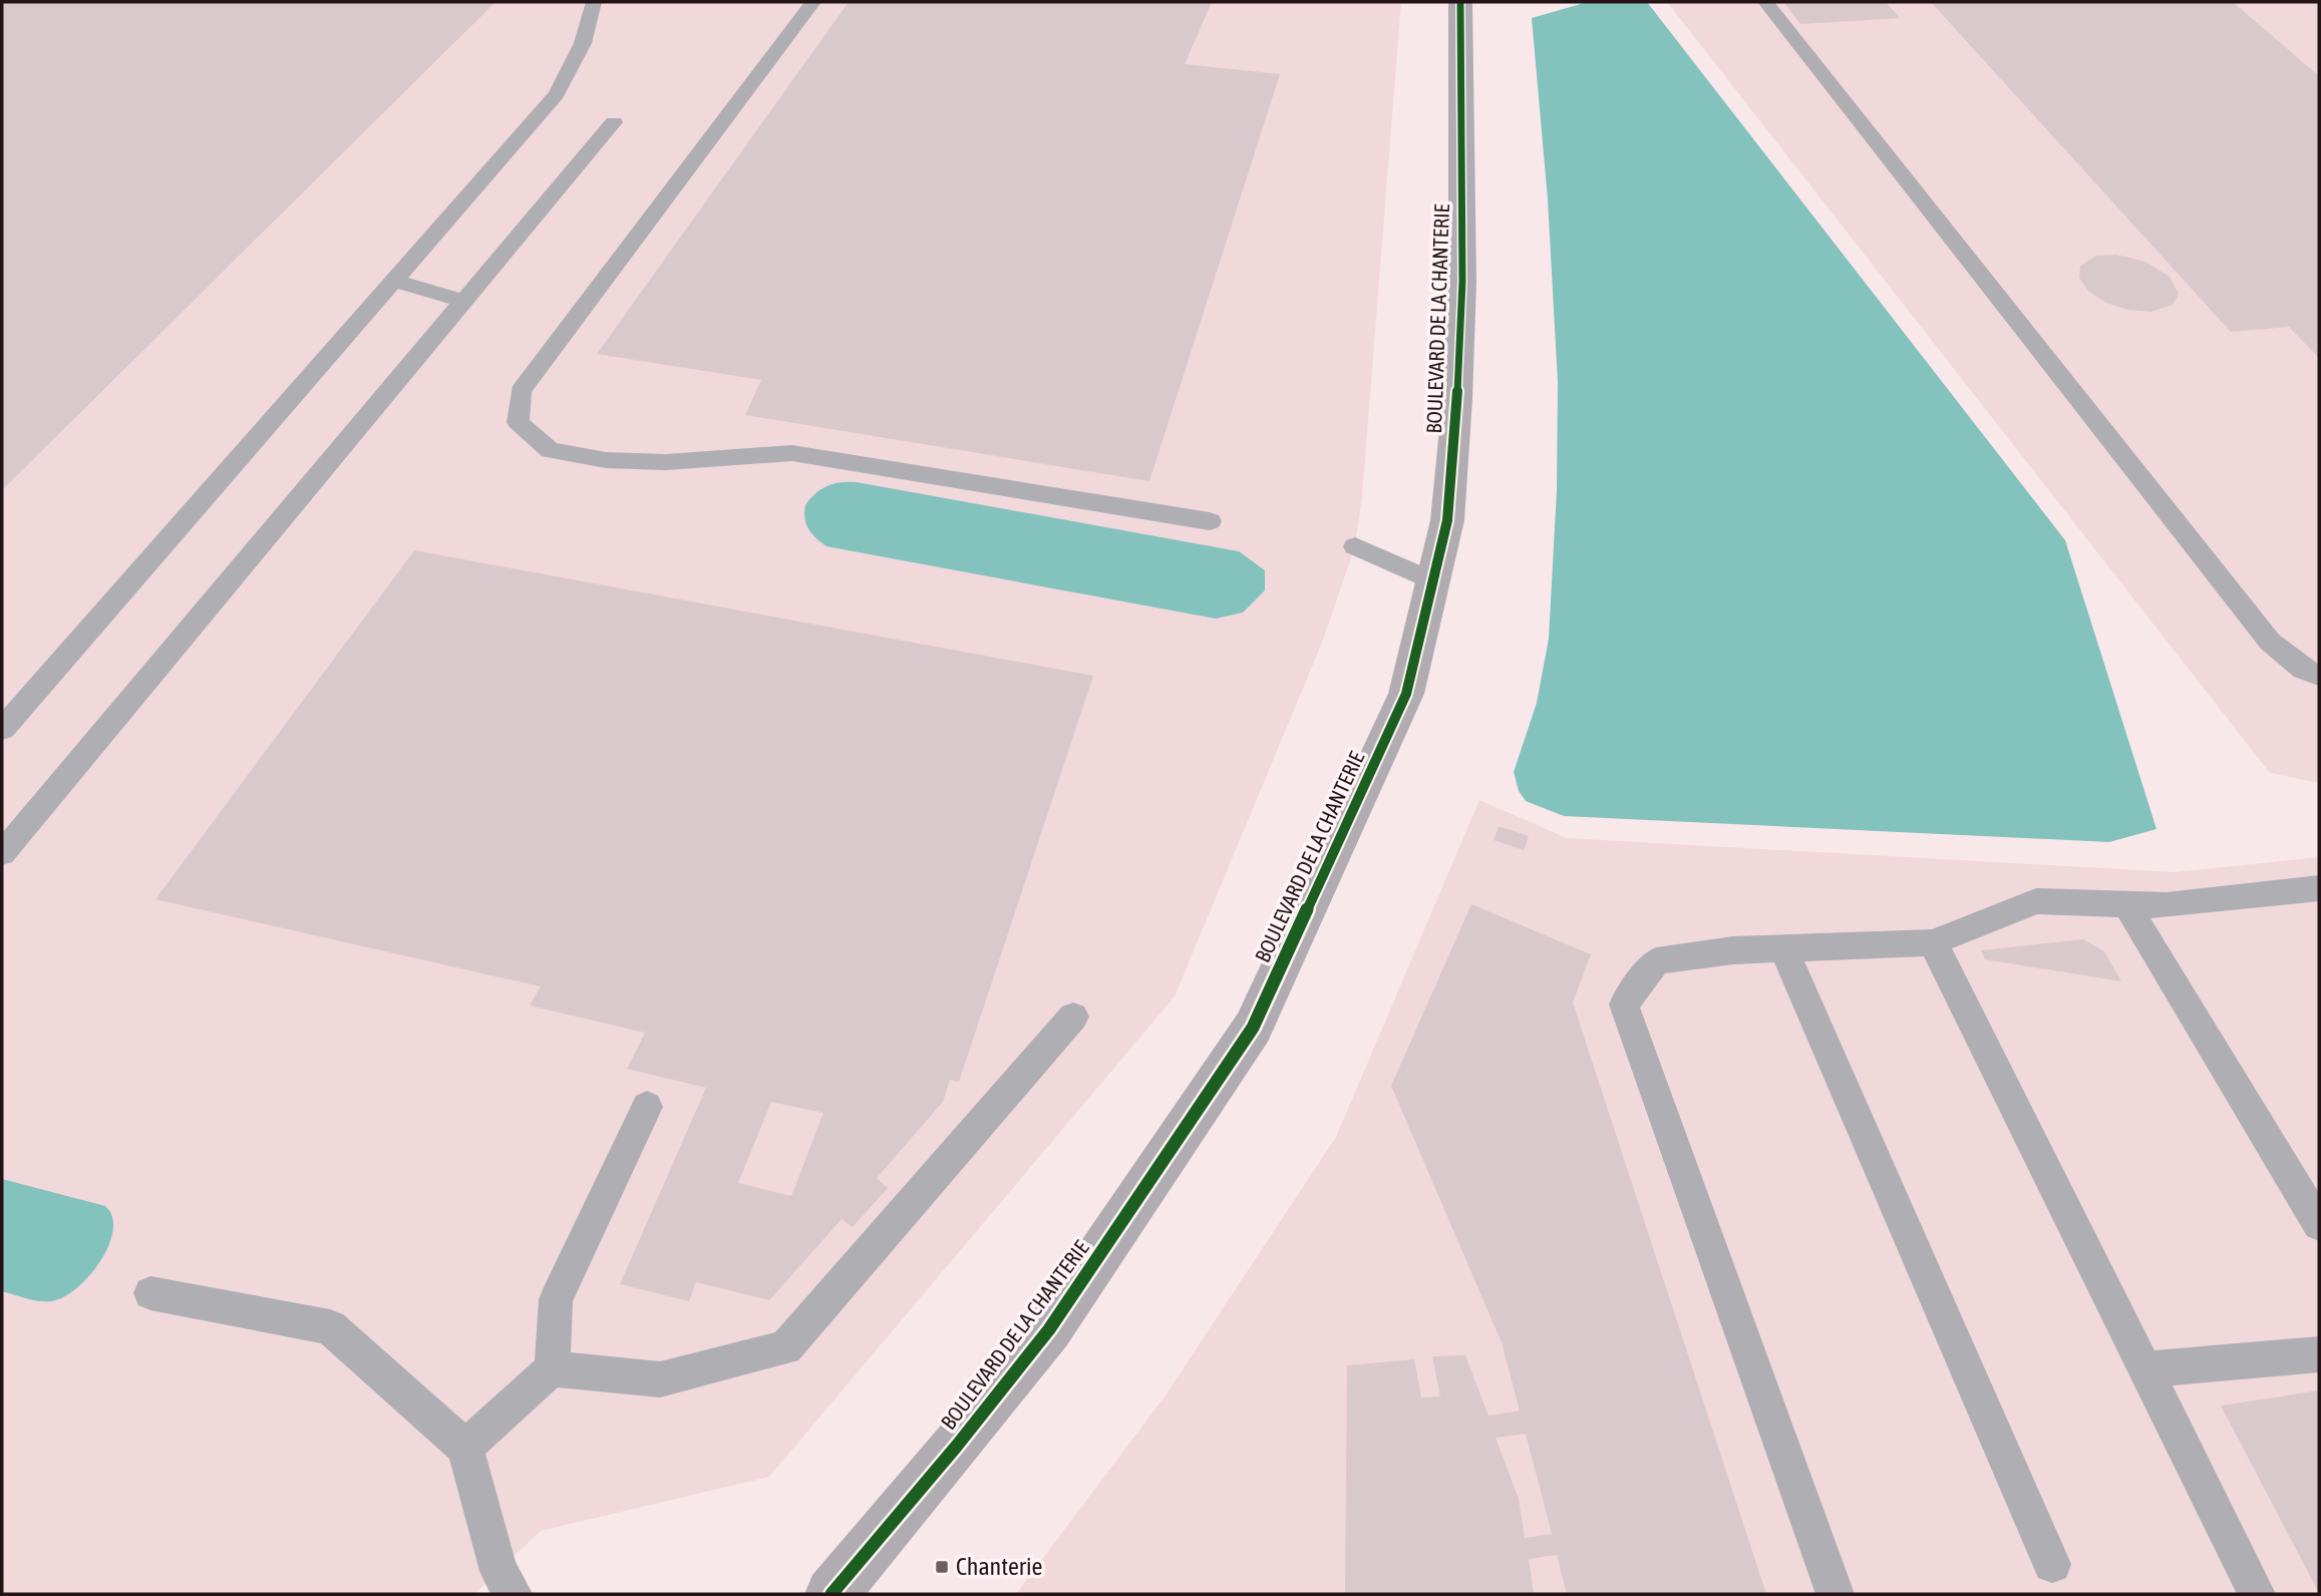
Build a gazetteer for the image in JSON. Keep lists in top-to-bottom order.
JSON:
{
  "streets": {
    "street": ["BOULEVARD DE LA CHANTERIE"]
  },
  "places": {
    "transit": ["Chanterie"]
  }
}
